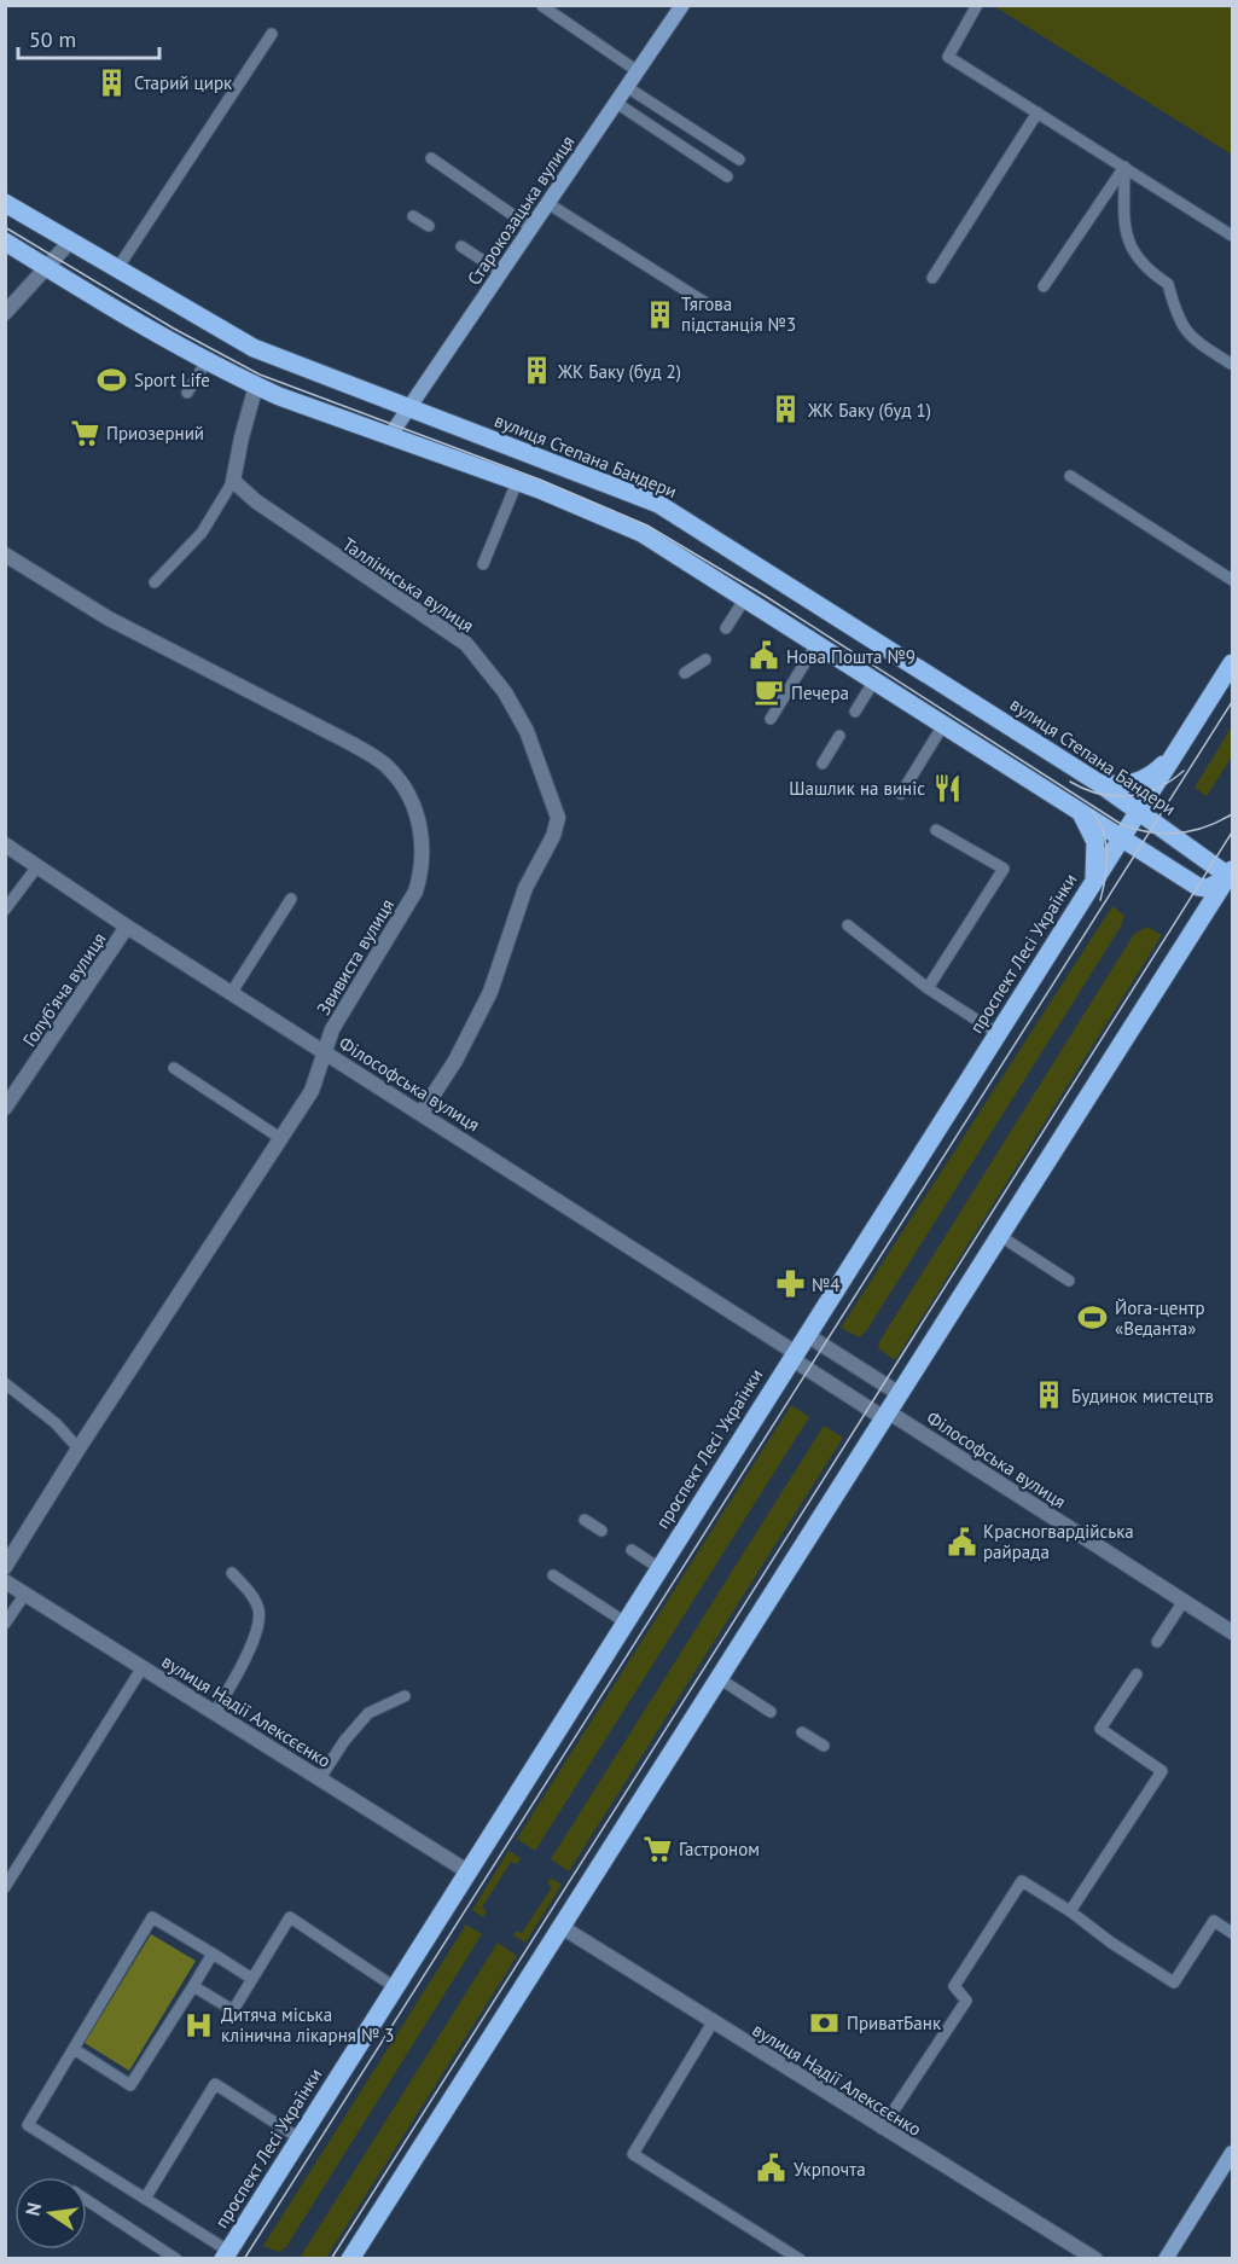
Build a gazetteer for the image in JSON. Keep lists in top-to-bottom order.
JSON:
{
  "streets": {
    "main road": ["вулиця Степана Бандери", "проспект Лесі Українки"],
    "street": [
      "Старокозацька вулиця",
      "Талліннська вулиця",
      "Звивиста вулиця",
      "Голубʼяча вулиця",
      "Філософська вулиця",
      "вулиця Надії Алексєєнко"
    ]
  },
  "crossings": [
    ["Старокозацька вулиця", "вулиця Степана Бандери"],
    ["вулиця Степана Бандери", "проспект Лесі Українки"],
    ["Талліннська вулиця", "Філософська вулиця"],
    ["проспект Лесі Українки", "Філософська вулиця"],
    ["проспект Лесі Українки", "вулиця Надії Алексєєнко"],
    ["Звивиста вулиця", "Філософська вулиця"],
    ["Голубʼяча вулиця", "Філософська вулиця"]
  ],
  "places": {
    "building": [
      "Старий цирк",
      "Тягова пiдстанцiя №3",
      "ЖК Баку (буд 2)",
      "ЖК Баку (буд 1)",
      "Будинок мистецтв"
    ],
    "sports": ["Sport Life", "Йога-центр «Веданта»"],
    "supermarket": ["Приозерний", "Гастроном"],
    "public building": ["Нова Пошта №9", "Красногвардійська райрада", "Укрпочта"],
    "cafe": ["Печера"],
    "restaurant": ["Шашлик на виніс"],
    "pharmacy": ["№4"],
    "bank": ["ПриватБанк"],
    "hospital": ["Дитяча міська клінична лікарня № 3"]
  },
  "scale_bar": "50 m",
  "north": "left"
}
